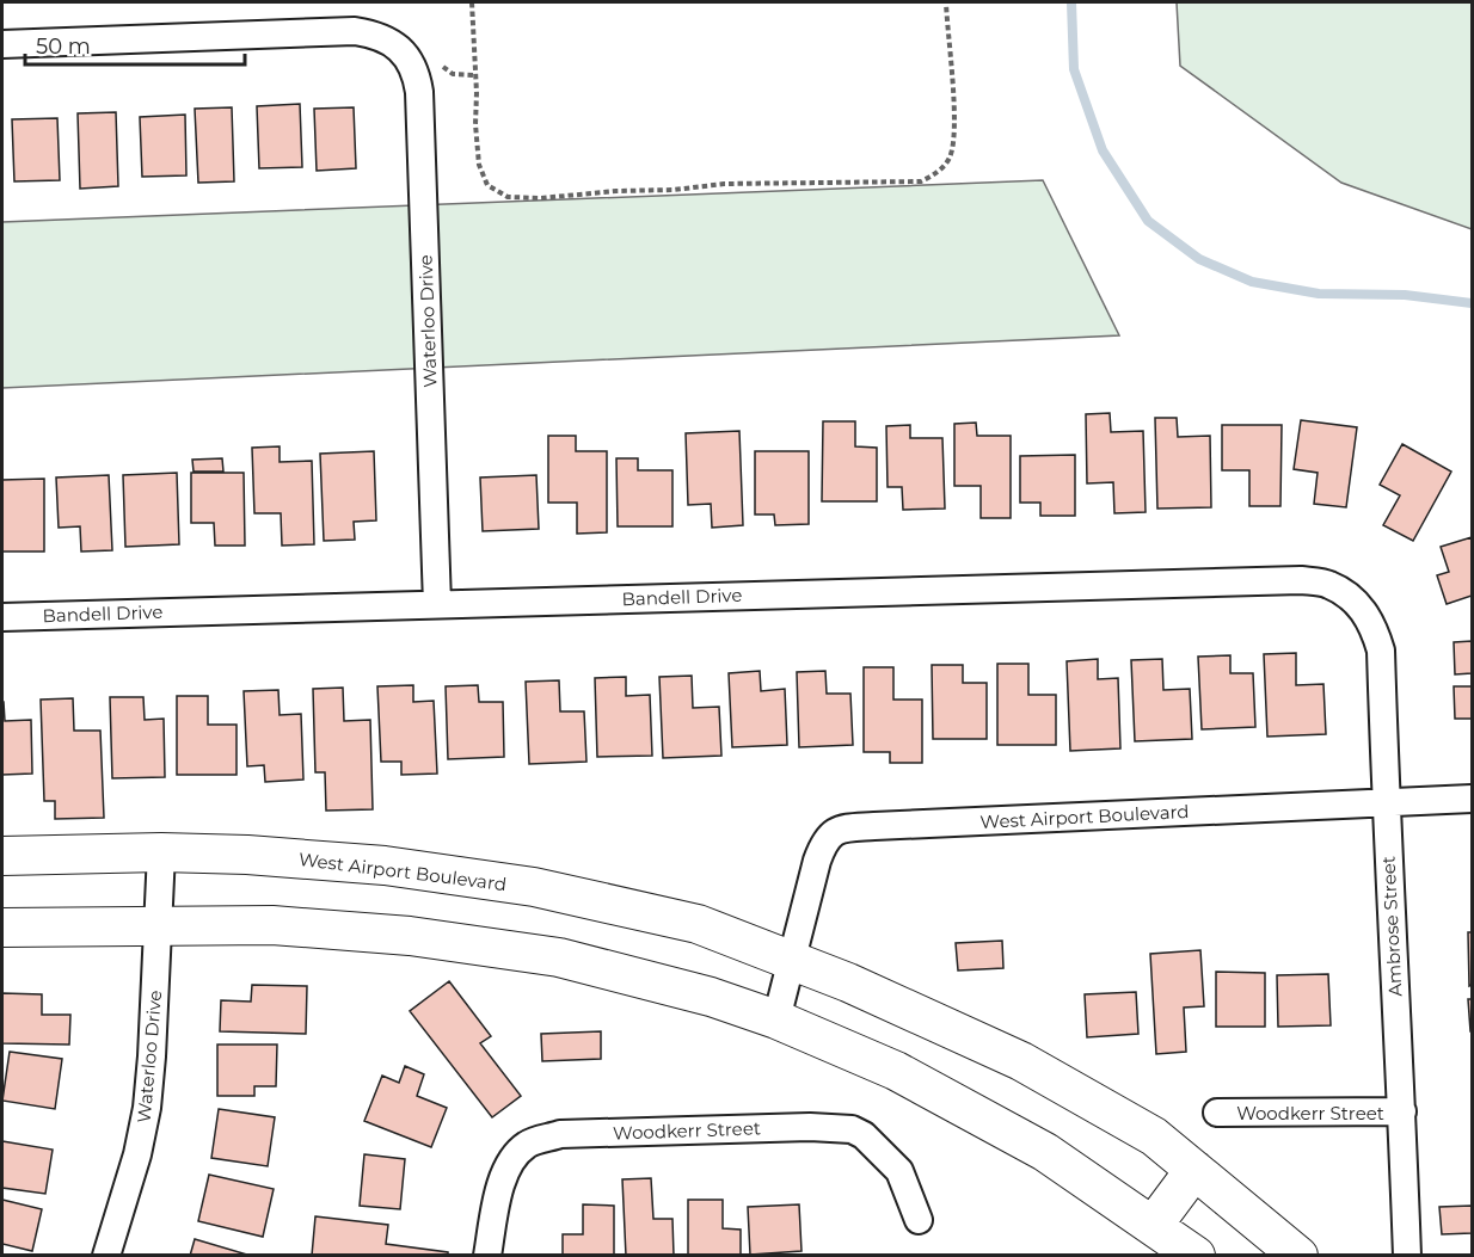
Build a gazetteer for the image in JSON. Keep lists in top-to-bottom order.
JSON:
{
  "streets": {
    "main road": ["West Airport Boulevard"],
    "street": [
      "Waterloo Drive",
      "Bandell Drive",
      "Ambrose Street",
      "Woodkerr Street"
    ]
  },
  "crossings": [
    ["Waterloo Drive", "Bandell Drive"],
    ["Waterloo Drive", "West Airport Boulevard"],
    ["Bandell Drive", "Ambrose Street"],
    ["West Airport Boulevard", "Ambrose Street"],
    ["Ambrose Street", "Woodkerr Street"]
  ],
  "scale_bar": "50 m"
}
